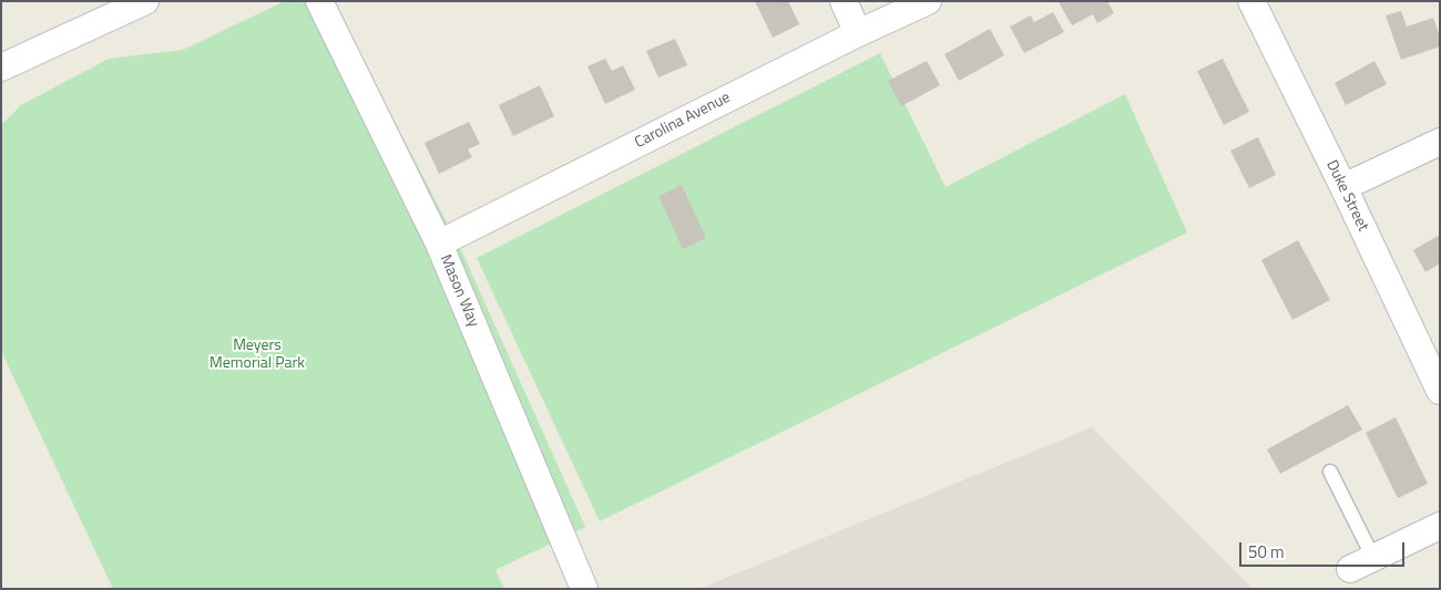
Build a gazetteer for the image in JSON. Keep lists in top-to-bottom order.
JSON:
{
  "streets": {
    "street": ["Carolina Avenue", "Duke Street", "Mason Way"]
  },
  "crossings": [
    ["Carolina Avenue", "Mason Way"]
  ],
  "parks": ["Meyers Memorial Park"],
  "scale_bar": "50 m"
}
